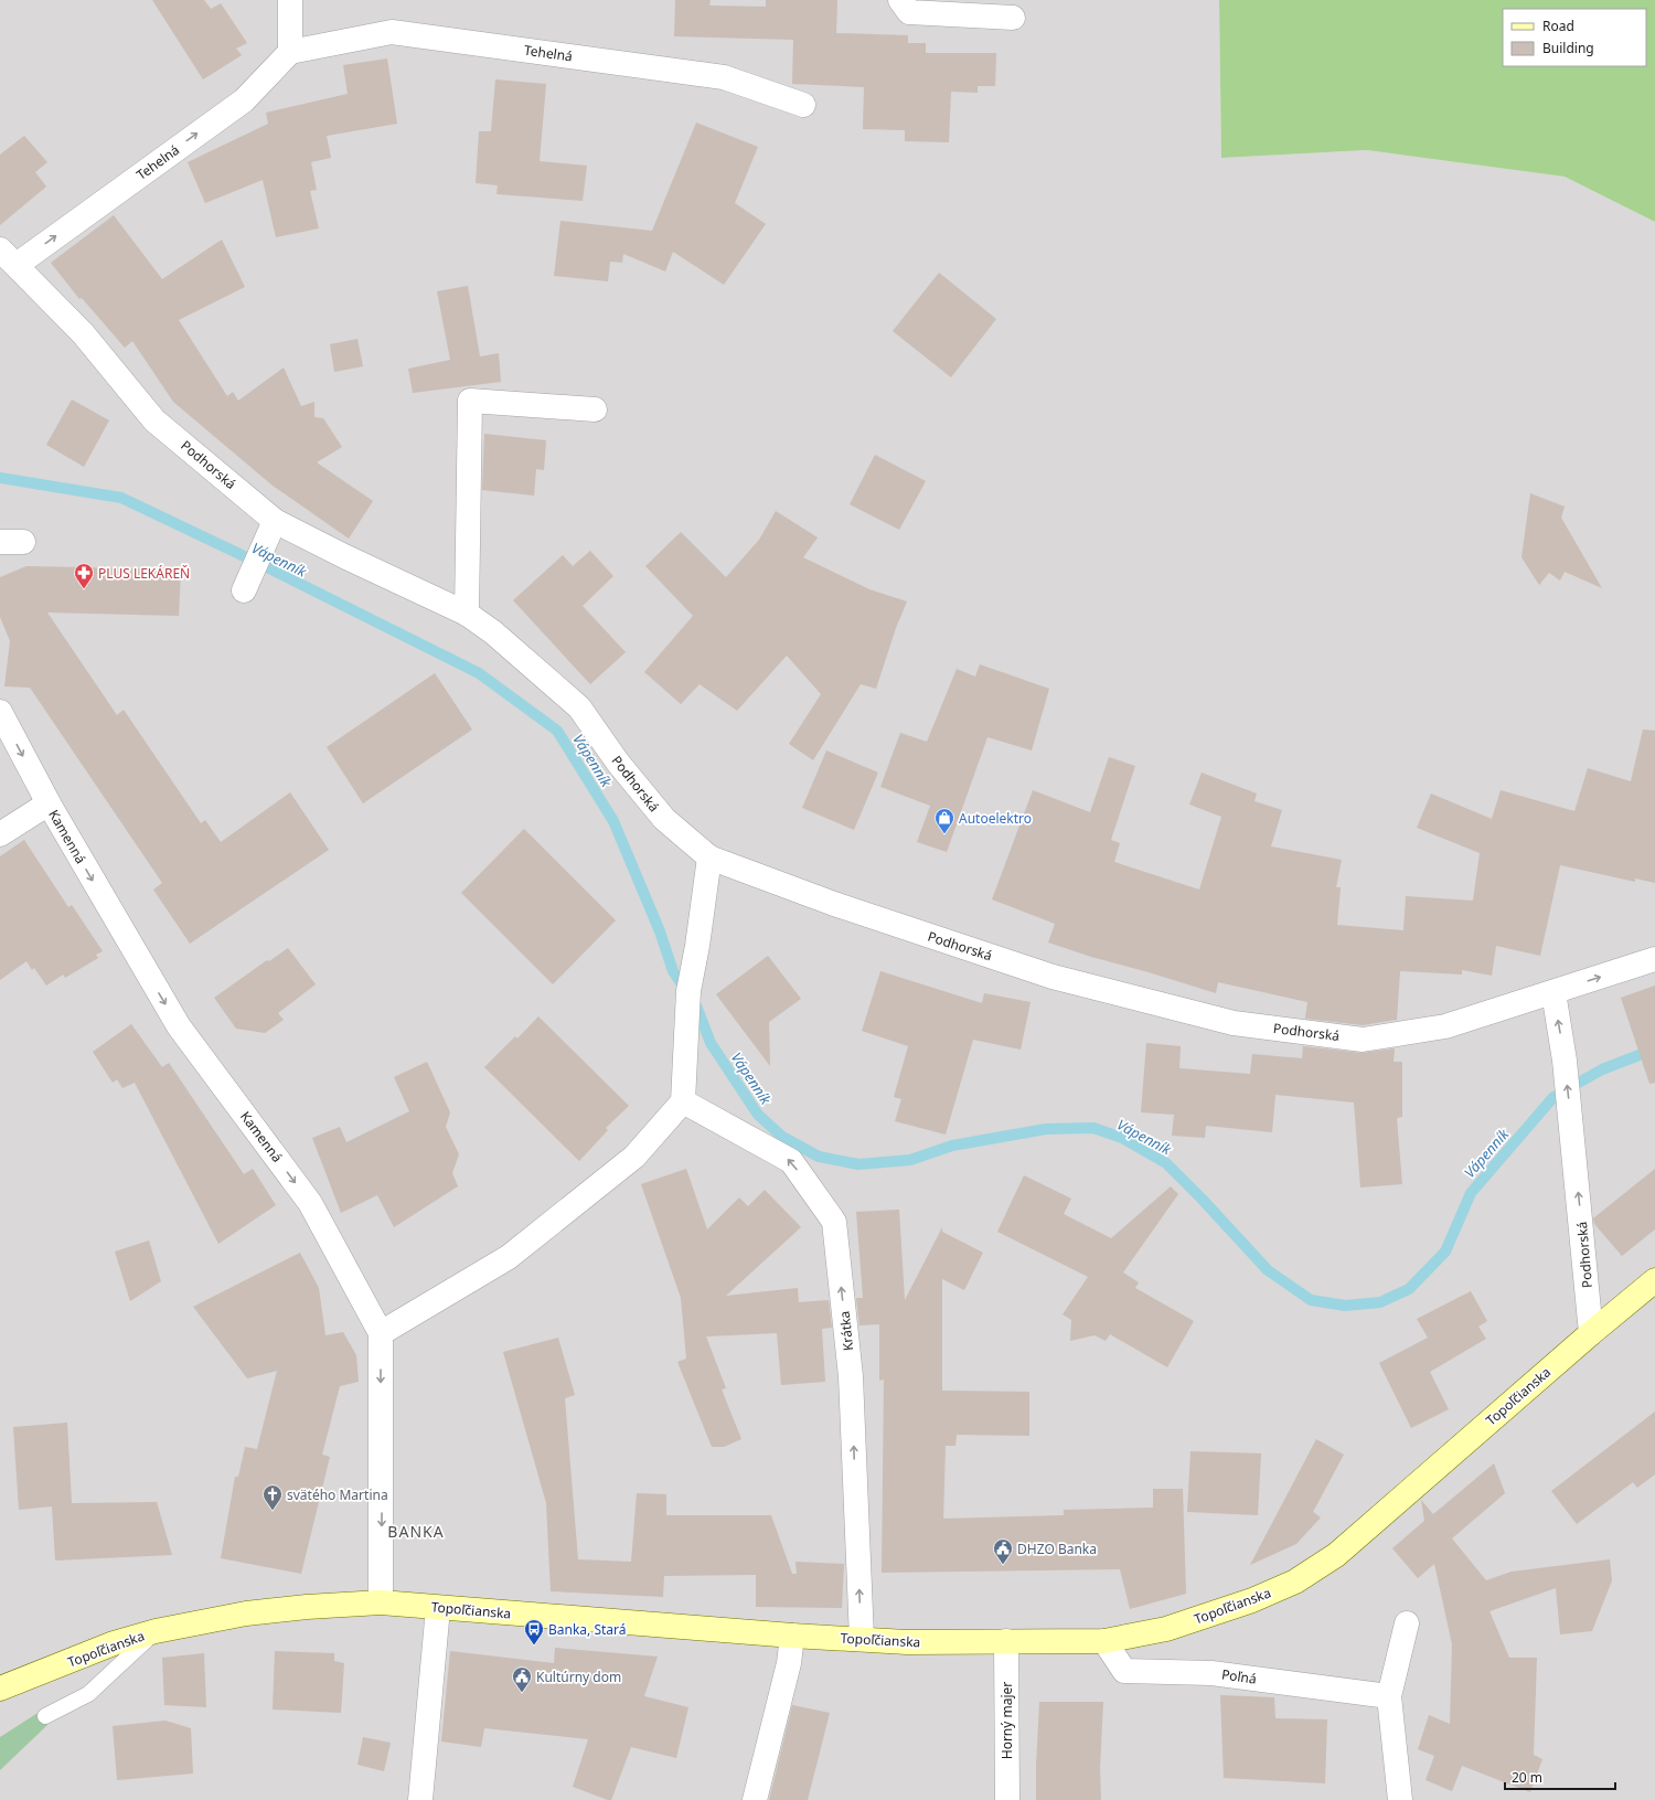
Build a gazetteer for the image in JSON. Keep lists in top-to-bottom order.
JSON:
{
  "streets": {
    "main road": ["Topoľčianska"],
    "street": [
      "Tehelná",
      "Podhorská",
      "Kamenná",
      "Krátka",
      "Poľná",
      "Horný majer"
    ]
  },
  "crossings": [
    ["Tehelná", "Podhorská"],
    ["Podhorská", "Topoľčianska"],
    ["Kamenná", "Topoľčianska"],
    ["Krátka", "Topoľčianska"],
    ["Topoľčianska", "Poľná"],
    ["Topoľčianska", "Horný majer"]
  ],
  "one_way": ["Tehelná", "Kamenná", "Krátka"],
  "districts": ["BANKA"],
  "water": ["Vápenník"],
  "places": {
    "pharmacy": ["PLUS LEKÁREŇ"],
    "shop": ["Autoelektro"],
    "church": ["svätého Martina"],
    "public building": ["DHZO Banka", "Kultúrny dom"],
    "bus stop": ["Banka, Stará"]
  },
  "legend": ["Road", "Building"],
  "scale_bar": "20 m"
}
